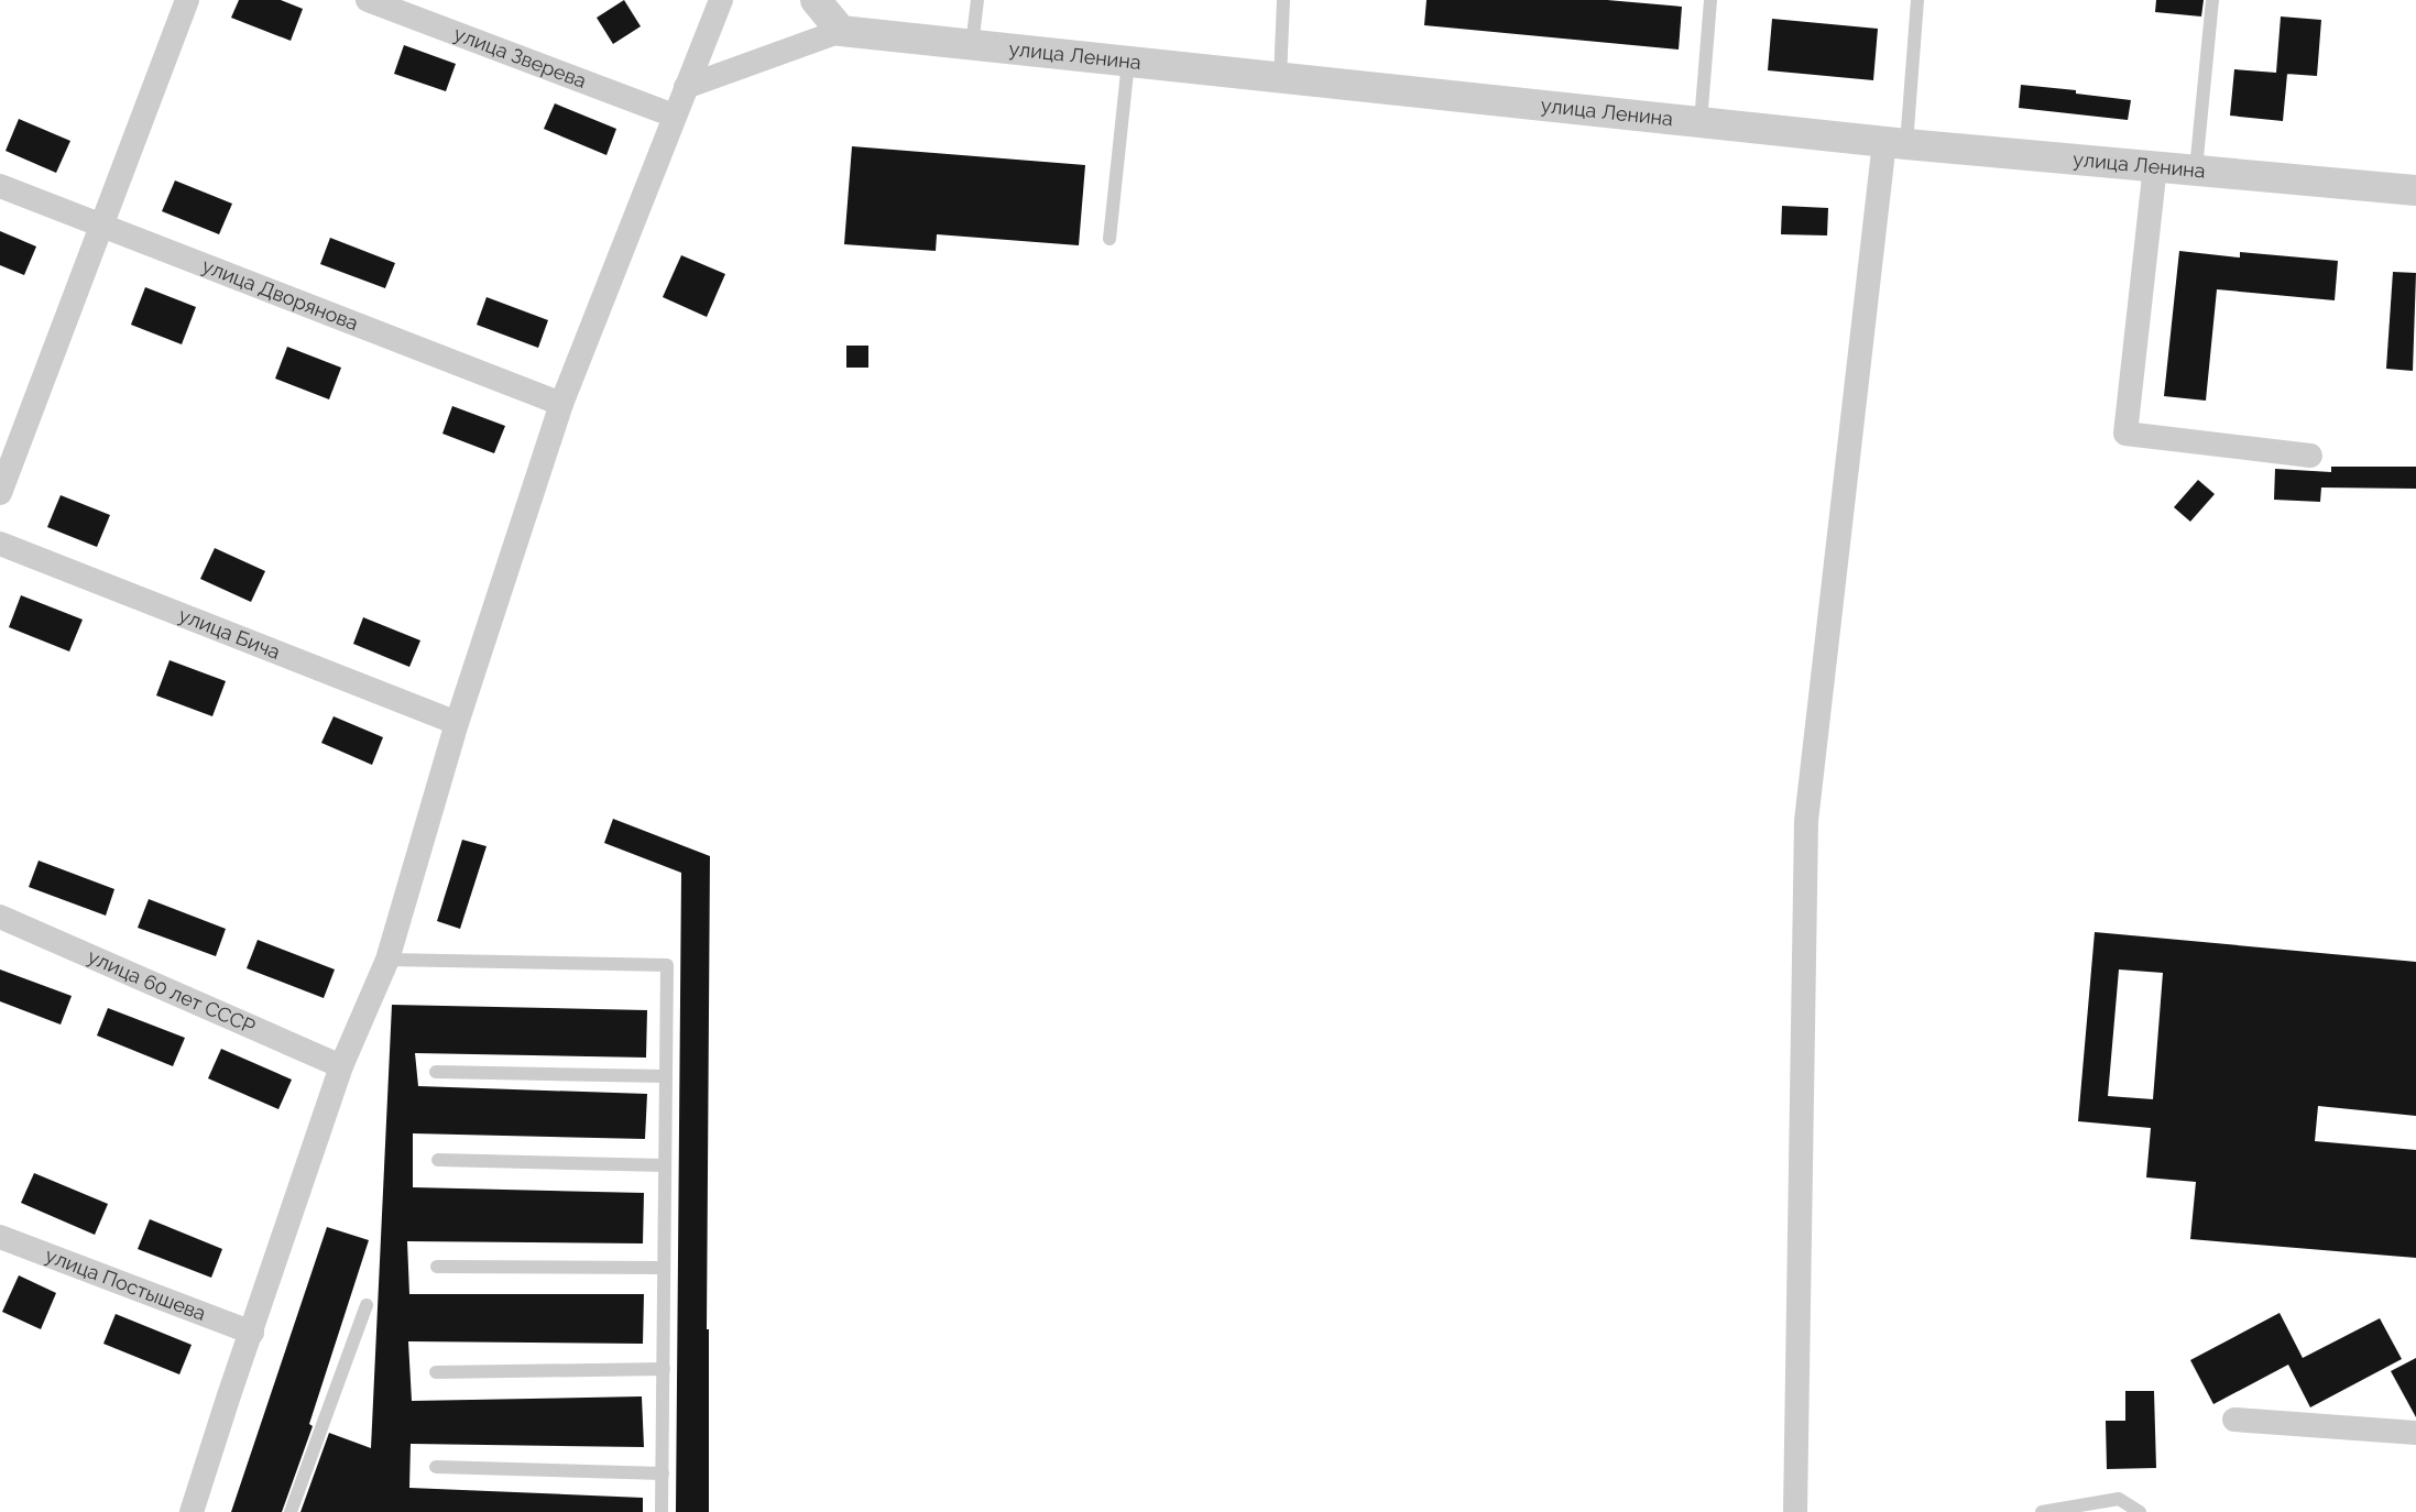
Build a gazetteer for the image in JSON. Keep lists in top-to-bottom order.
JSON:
{
  "streets": {
    "street": [
      "улица Ленина",
      "улица Зверева",
      "улица Дворянова",
      "улица Бича",
      "улица 60 лет СССР",
      "улица Постышева"
    ]
  }
}
